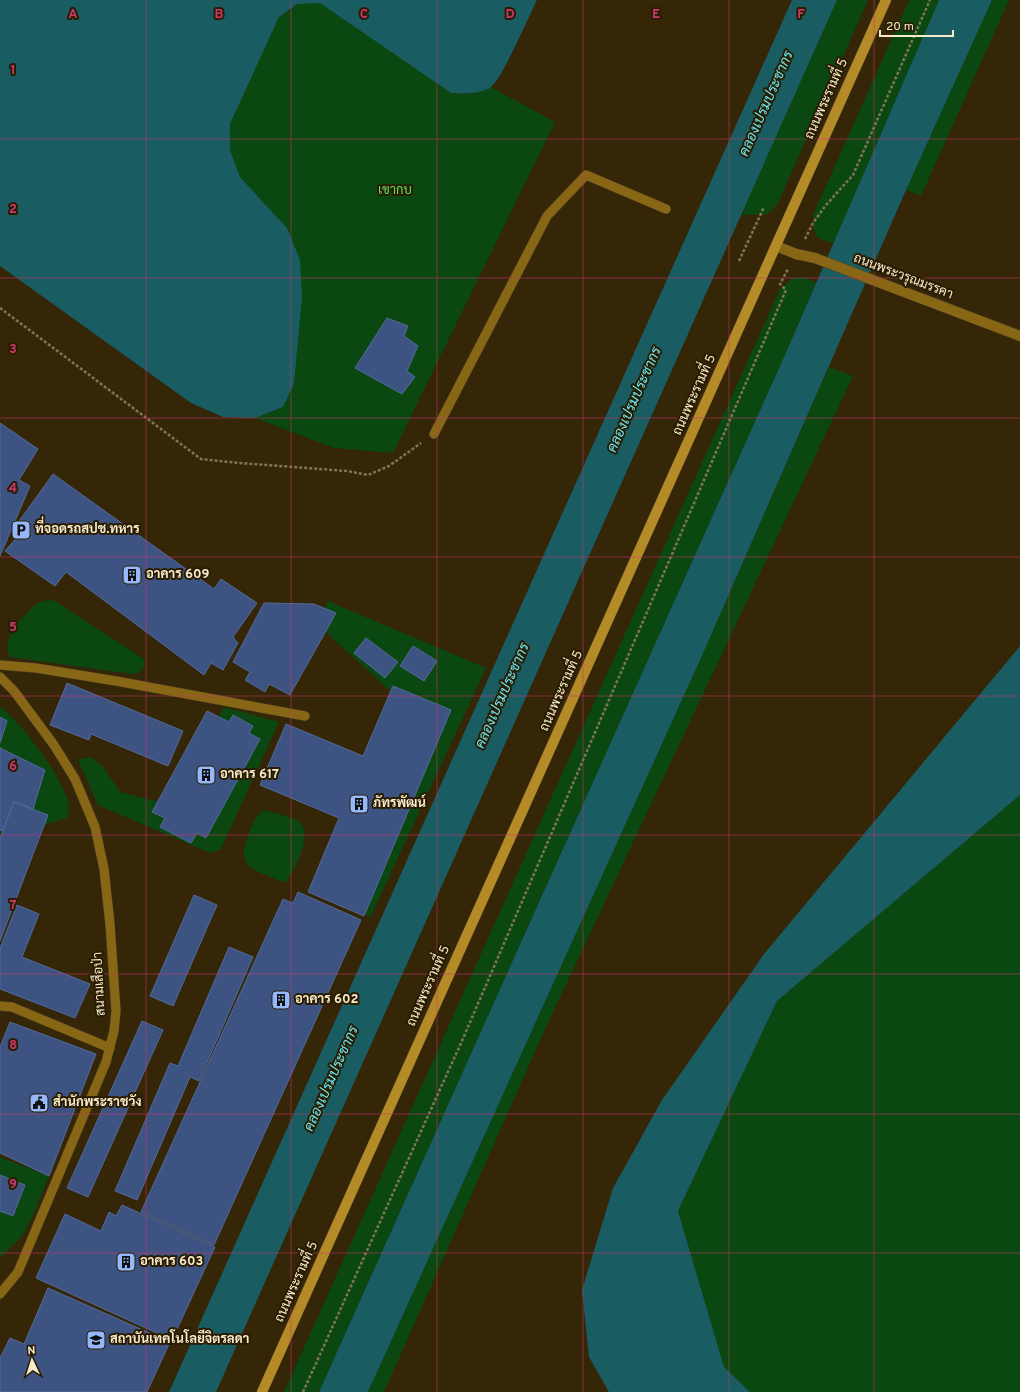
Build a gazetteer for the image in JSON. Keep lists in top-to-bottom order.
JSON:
{
  "streets": {
    "main road": ["ถนนพระรามที่ 5"],
    "street": ["ถนนพระวรุณมรรคา"],
    "lane": ["สนามเสือป่า"]
  },
  "crossings": [
    ["ถนนพระรามที่ 5", "ถนนพระวรุณมรรคา"]
  ],
  "water": ["คลองเปรมประชากร"],
  "parks": ["เขากบ"],
  "places": {
    "parking": ["ที่จอดรถสปช.ทหาร"],
    "building": [
      "อาคาร 609",
      "อาคาร 617",
      "ภัทรพัฒน์",
      "อาคาร 602",
      "อาคาร 603"
    ],
    "public building": ["สำนักพระราชวัง"],
    "school or university": ["สถาบันเทคโนโลยีจิตรลดา"]
  },
  "scale_bar": "20 m",
  "north": "top",
  "grid": {
    "columns": [
      "A",
      "B",
      "C",
      "D",
      "E",
      "F"
    ],
    "rows": [
      "1",
      "2",
      "3",
      "4",
      "5",
      "6",
      "7",
      "8",
      "9"
    ]
  }
}
